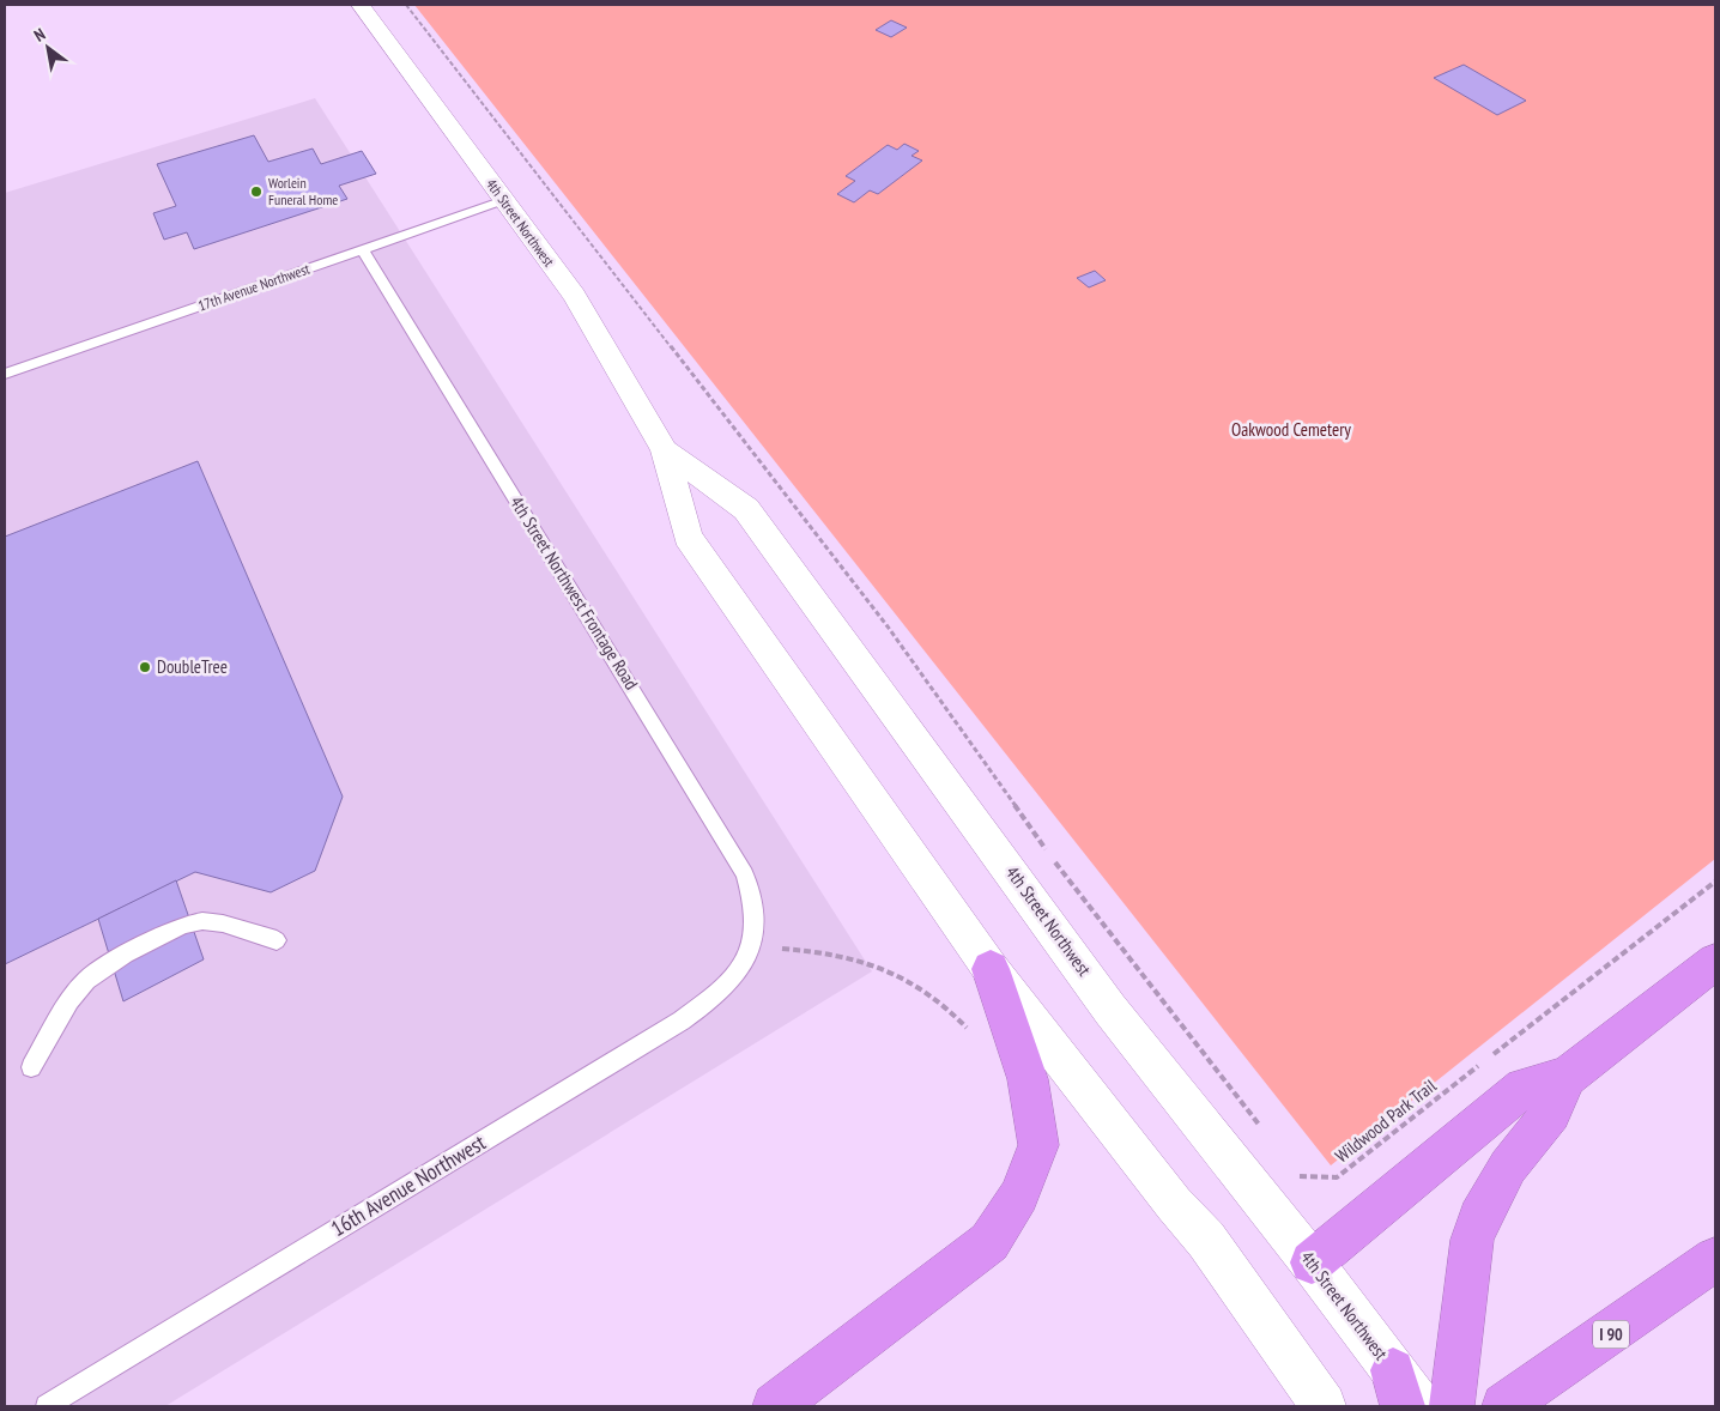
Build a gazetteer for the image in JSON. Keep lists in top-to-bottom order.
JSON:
{
  "streets": {
    "highway": ["I 90"],
    "street": ["4th Street Northwest"],
    "lane": ["17th Avenue Northwest", "4th Street Northwest Frontage Road", "16th Avenue Northwest"],
    "path": ["Wildwood Park Trail"]
  },
  "crossings": [
    ["4th Street Northwest", "17th Avenue Northwest"],
    ["17th Avenue Northwest", "4th Street Northwest Frontage Road"],
    ["4th Street Northwest Frontage Road", "16th Avenue Northwest"]
  ],
  "parks": ["Oakwood Cemetery"],
  "places": ["Worlein Funeral Home", "DoubleTree"],
  "north": "top left"
}
